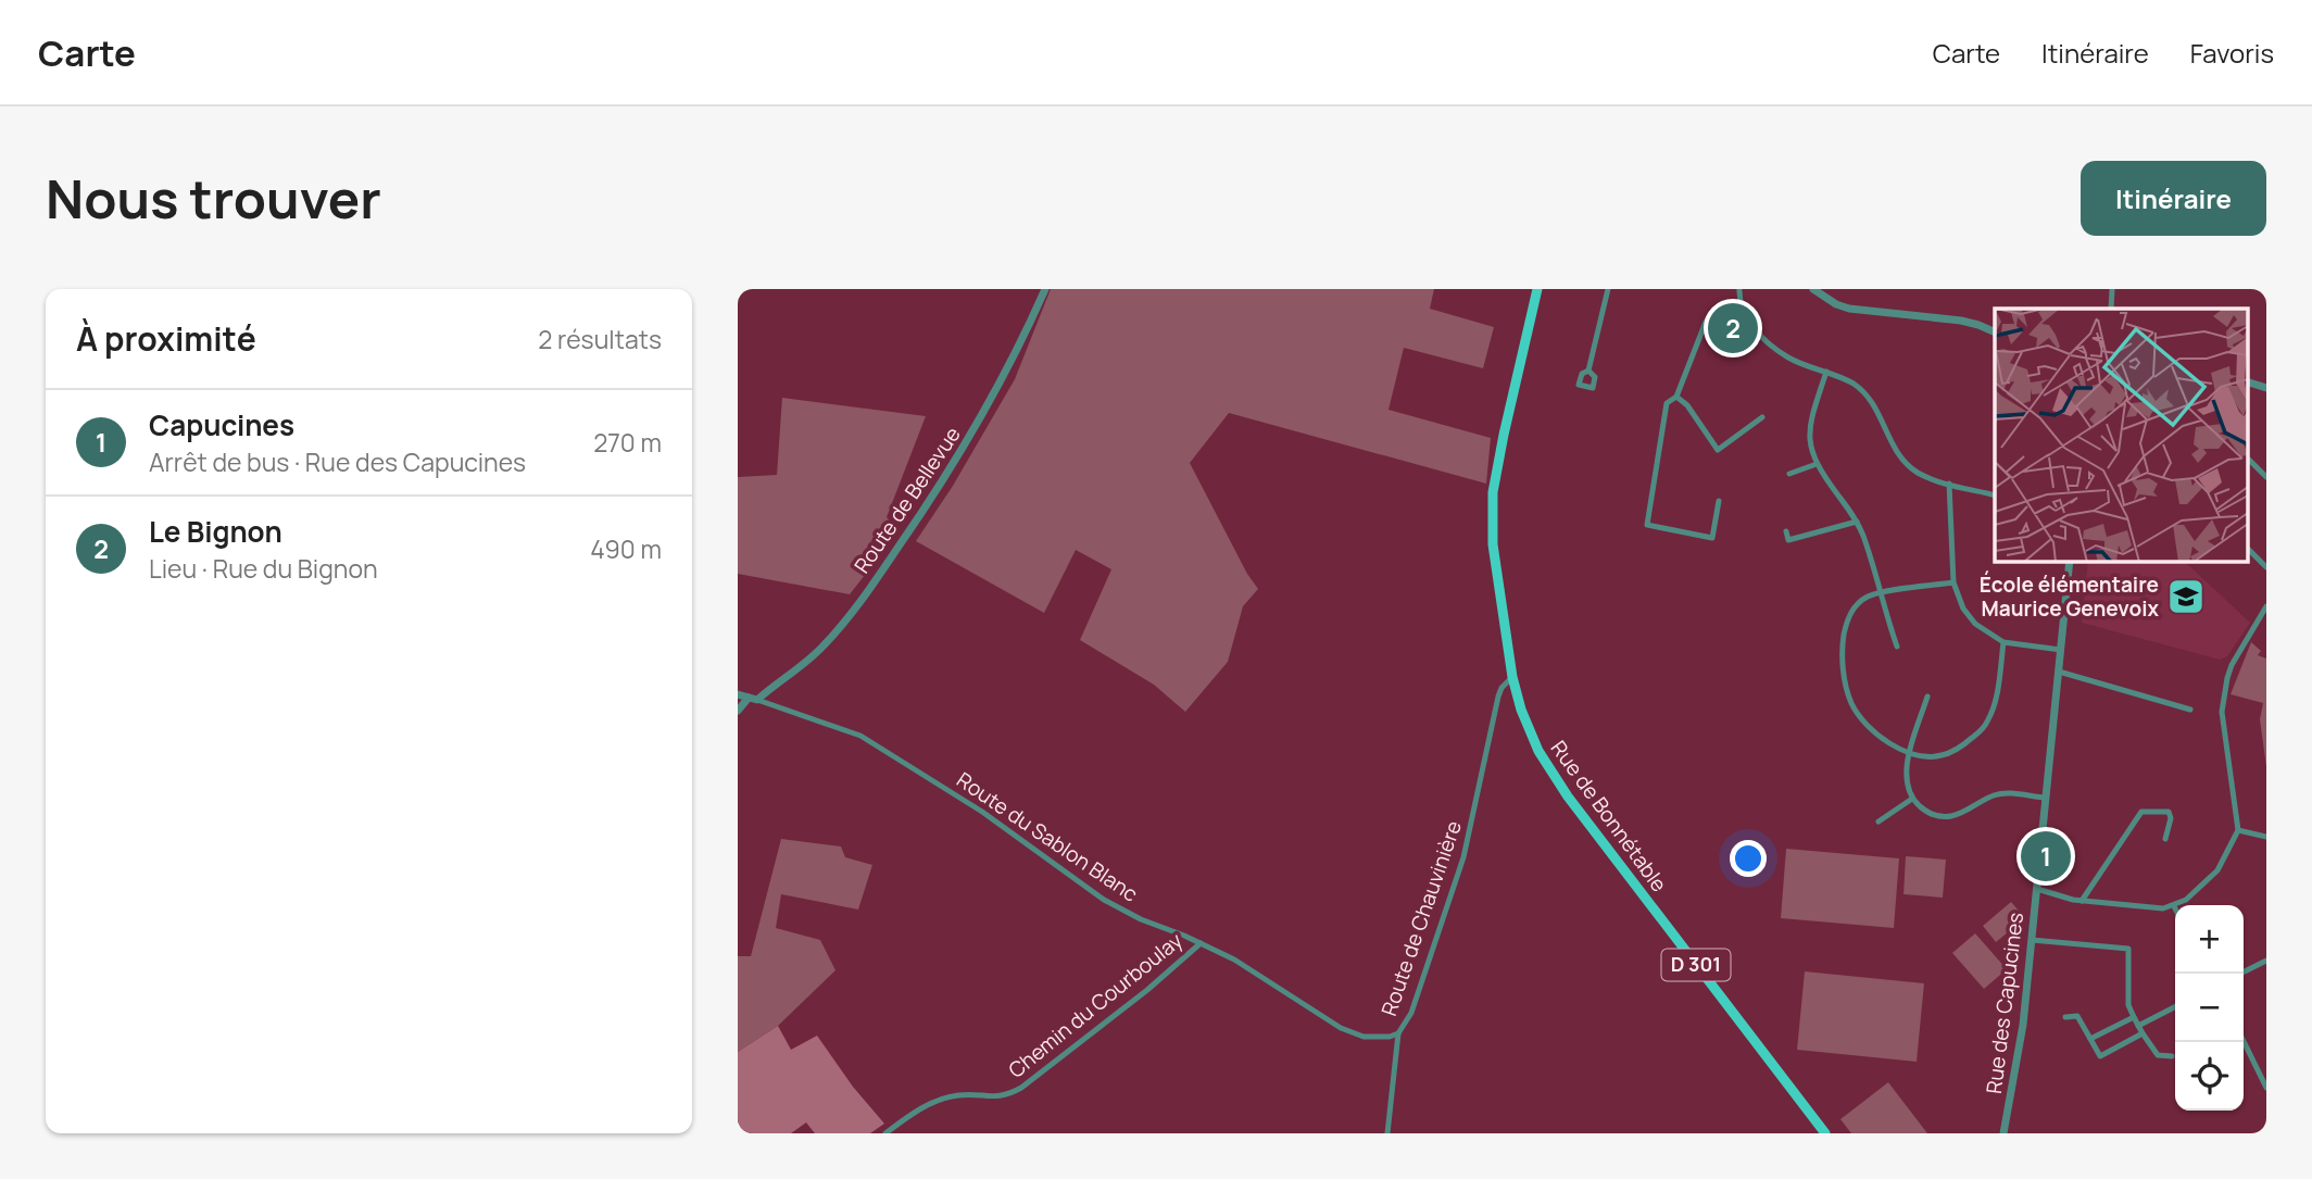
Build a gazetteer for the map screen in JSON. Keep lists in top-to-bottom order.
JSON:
{
  "streets": {
    "main road": ["Rue de Bonnétable", "D 301"],
    "street": [
      "Route de Bellevue",
      "Route du Sablon Blanc",
      "Route de Chauvinière",
      "Rue des Capucines",
      "Chemin du Courboulay"
    ]
  },
  "crossings": [
    ["Route de Bellevue", "Route du Sablon Blanc"],
    ["Rue de Bonnétable", "Route de Chauvinière"],
    ["Route du Sablon Blanc", "Route de Chauvinière"],
    ["Route du Sablon Blanc", "Chemin du Courboulay"]
  ],
  "places": {
    "school or university": ["École élémentaire Maurice Genevoix"]
  },
  "page": {
    "header": "Carte",
    "nav": ["Carte", "Itinéraire", "Favoris"],
    "buttons": "Itinéraire",
    "title": "Nous trouver",
    "heading": ["À proximité", "2 résultats"],
    "pins": ["2", "1"],
    "list": [
      {
        "mark": "1",
        "name": "Capucines",
        "note": "Arrêt de bus · Rue des Capucines",
        "value": "270 m"
      },
      {
        "mark": "2",
        "name": "Le Bignon",
        "note": "Lieu · Rue du Bignon",
        "value": "490 m"
      }
    ],
    "map_buttons": ["+", "−"]
  }
}
